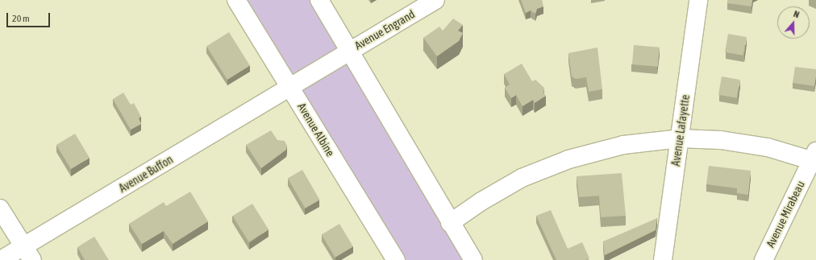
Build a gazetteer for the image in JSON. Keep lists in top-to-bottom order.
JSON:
{
  "streets": {
    "street": [
      "Avenue Engrand",
      "Avenue Albine",
      "Avenue Lafayette",
      "Avenue Buffon",
      "Avenue Mirabeau"
    ]
  },
  "crossings": [
    ["Avenue Engrand", "Avenue Albine"],
    ["Avenue Engrand", "Avenue Buffon"],
    ["Avenue Albine", "Avenue Buffon"]
  ],
  "scale_bar": "20 m",
  "north": "top"
}
